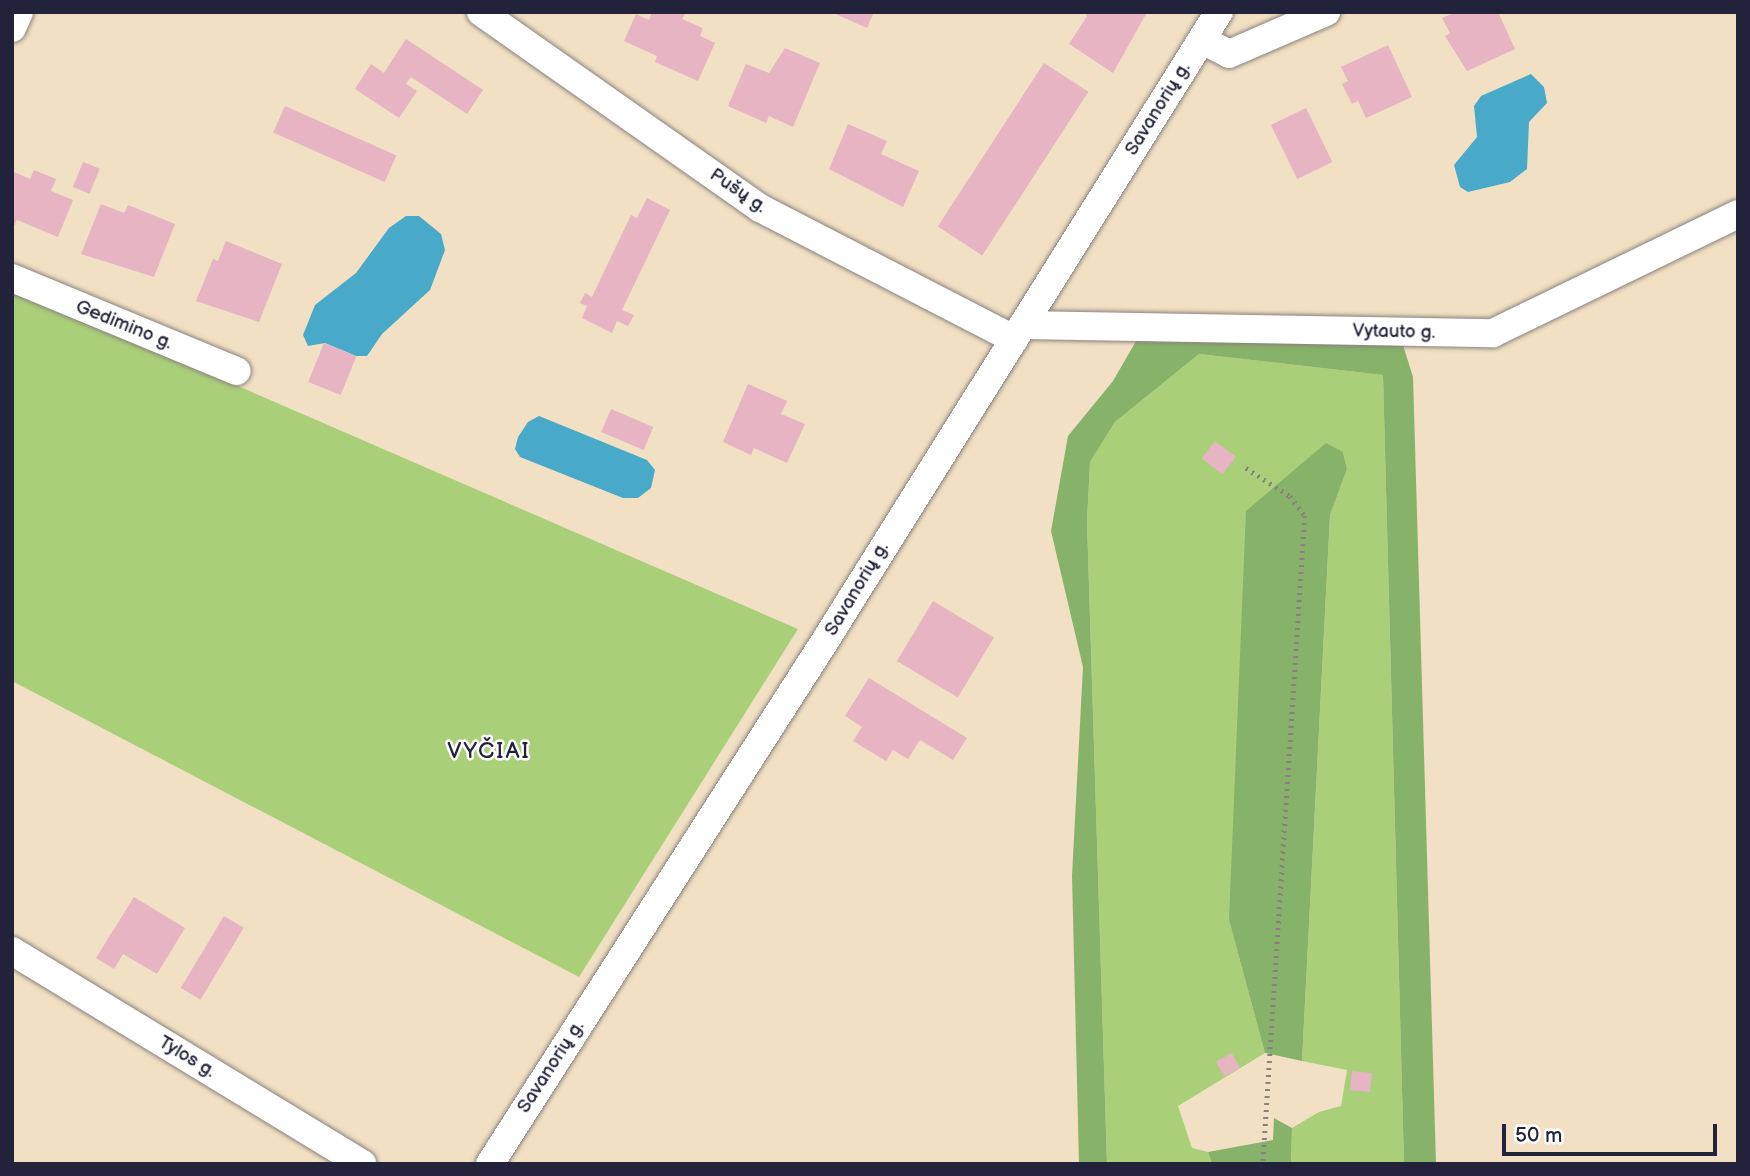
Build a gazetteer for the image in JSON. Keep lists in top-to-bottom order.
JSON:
{
  "streets": {
    "street": [
      "Savanorių g.",
      "Pušų g.",
      "Gedimino g.",
      "Vytauto g.",
      "Tylos g."
    ]
  },
  "crossings": [
    ["Savanorių g.", "Pušų g."],
    ["Savanorių g.", "Vytauto g."],
    ["Pušų g.", "Vytauto g."]
  ],
  "districts": ["VYČIAI"],
  "scale_bar": "50 m"
}
